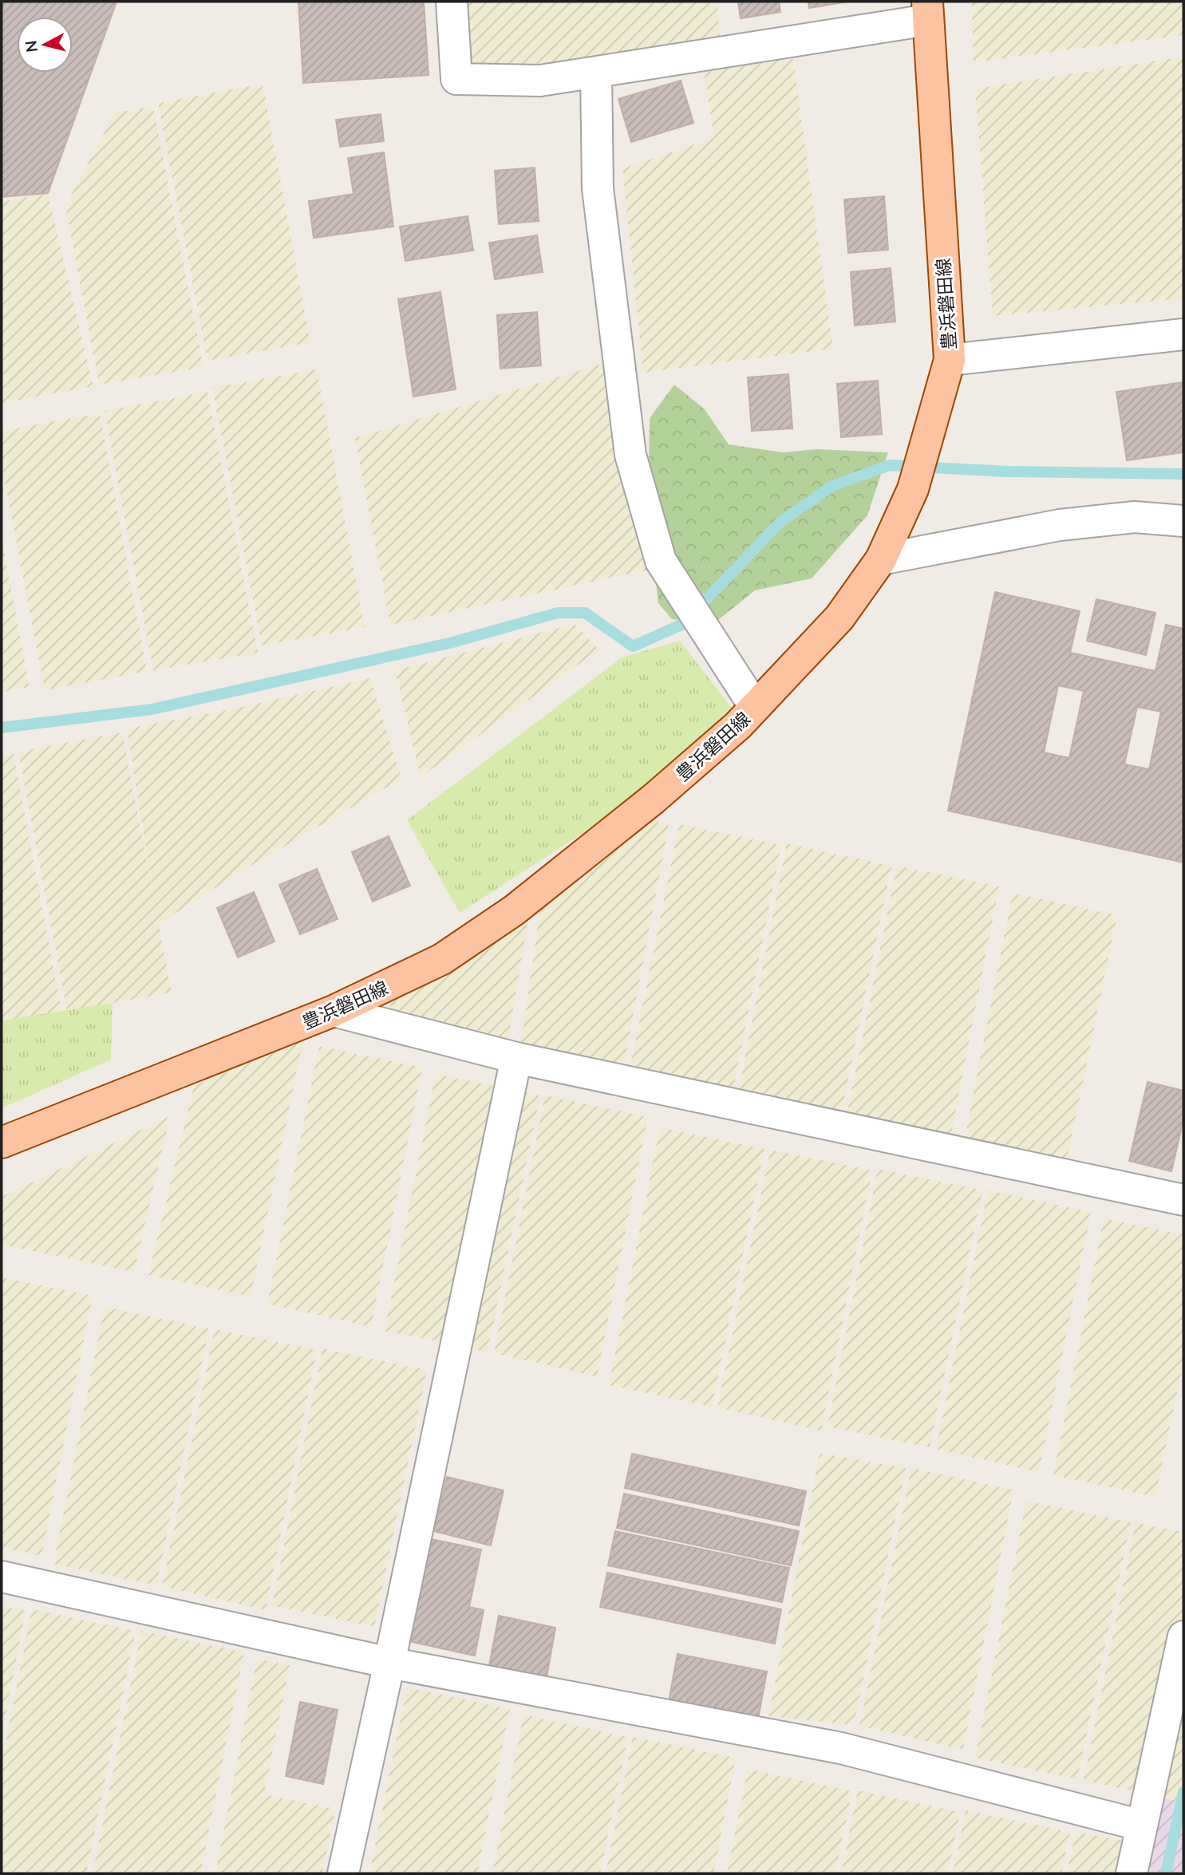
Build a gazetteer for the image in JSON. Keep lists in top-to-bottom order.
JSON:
{
  "streets": {
    "main road": ["豊浜磐田線"]
  },
  "north": "left"
}
